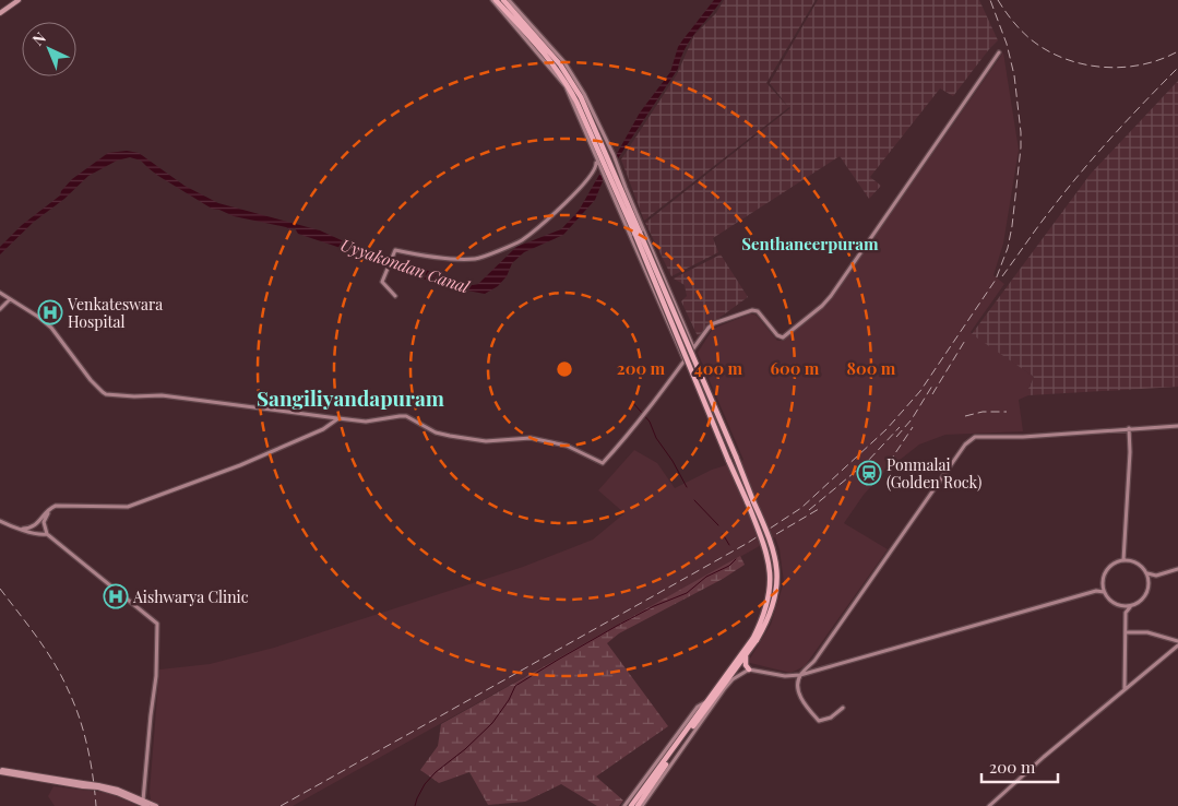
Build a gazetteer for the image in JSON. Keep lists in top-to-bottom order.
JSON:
{
  "districts": ["Senthaneerpuram", "Sangiliyandapuram"],
  "water": ["Uyyakondan Canal"],
  "places": {
    "hospital": ["Venkateswara Hospital", "Aishwarya Clinic"],
    "station": ["Ponmalai (Golden Rock)"]
  },
  "scale_bar": "200 m",
  "north": "top left",
  "rings": [
    "200 m",
    "400 m",
    "600 m",
    "800 m"
  ]
}
